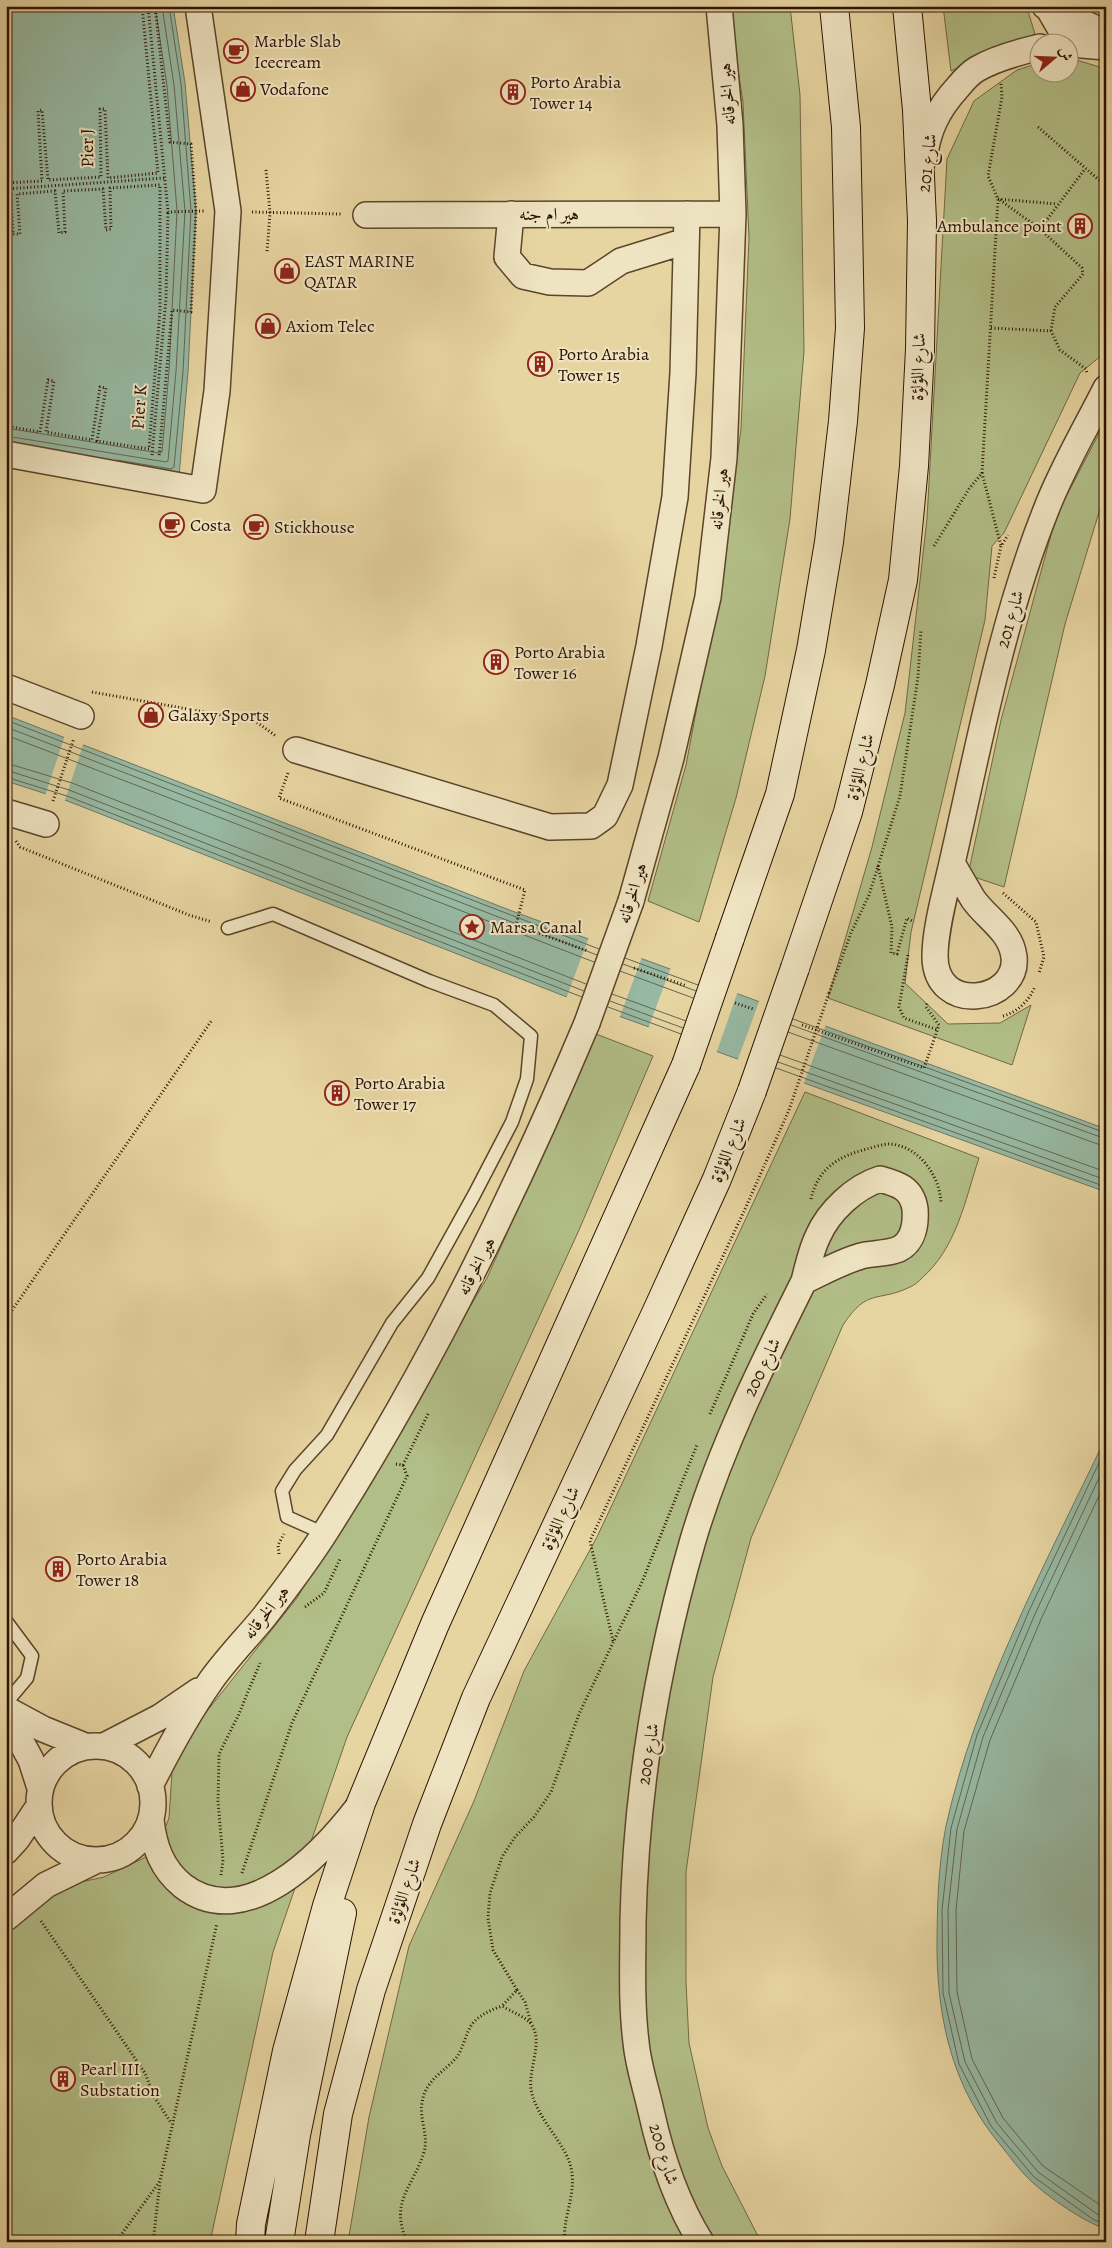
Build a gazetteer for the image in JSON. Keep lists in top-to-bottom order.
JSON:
{
  "streets": {
    "main road": ["شارع اللؤلؤة"],
    "street": [
      "هير الخرقانه",
      "شارع 201",
      "هير ام جنه",
      "شارع 200"
    ],
    "path": ["Pier J", "Pier K"]
  },
  "crossings": [
    ["هير الخرقانه", "هير ام جنه"],
    ["Pier J", "Pier K"],
    ["شارع 201", "شارع اللؤلؤة"]
  ],
  "places": {
    "cafe": ["Marble Slab Icecream", "Costa", "Stickhouse"],
    "shop": [
      "Vodafone",
      "EAST MARINE QATAR",
      "Axiom Telec",
      "Galaxy Sports"
    ],
    "building": [
      "Porto Arabia Tower 14",
      "Ambulance point",
      "Porto Arabia Tower 15",
      "Porto Arabia Tower 16",
      "Porto Arabia Tower 17",
      "Porto Arabia Tower 18",
      "Pearl III Substation"
    ],
    "place": ["Marsa Canal"]
  },
  "north": "right"
}
